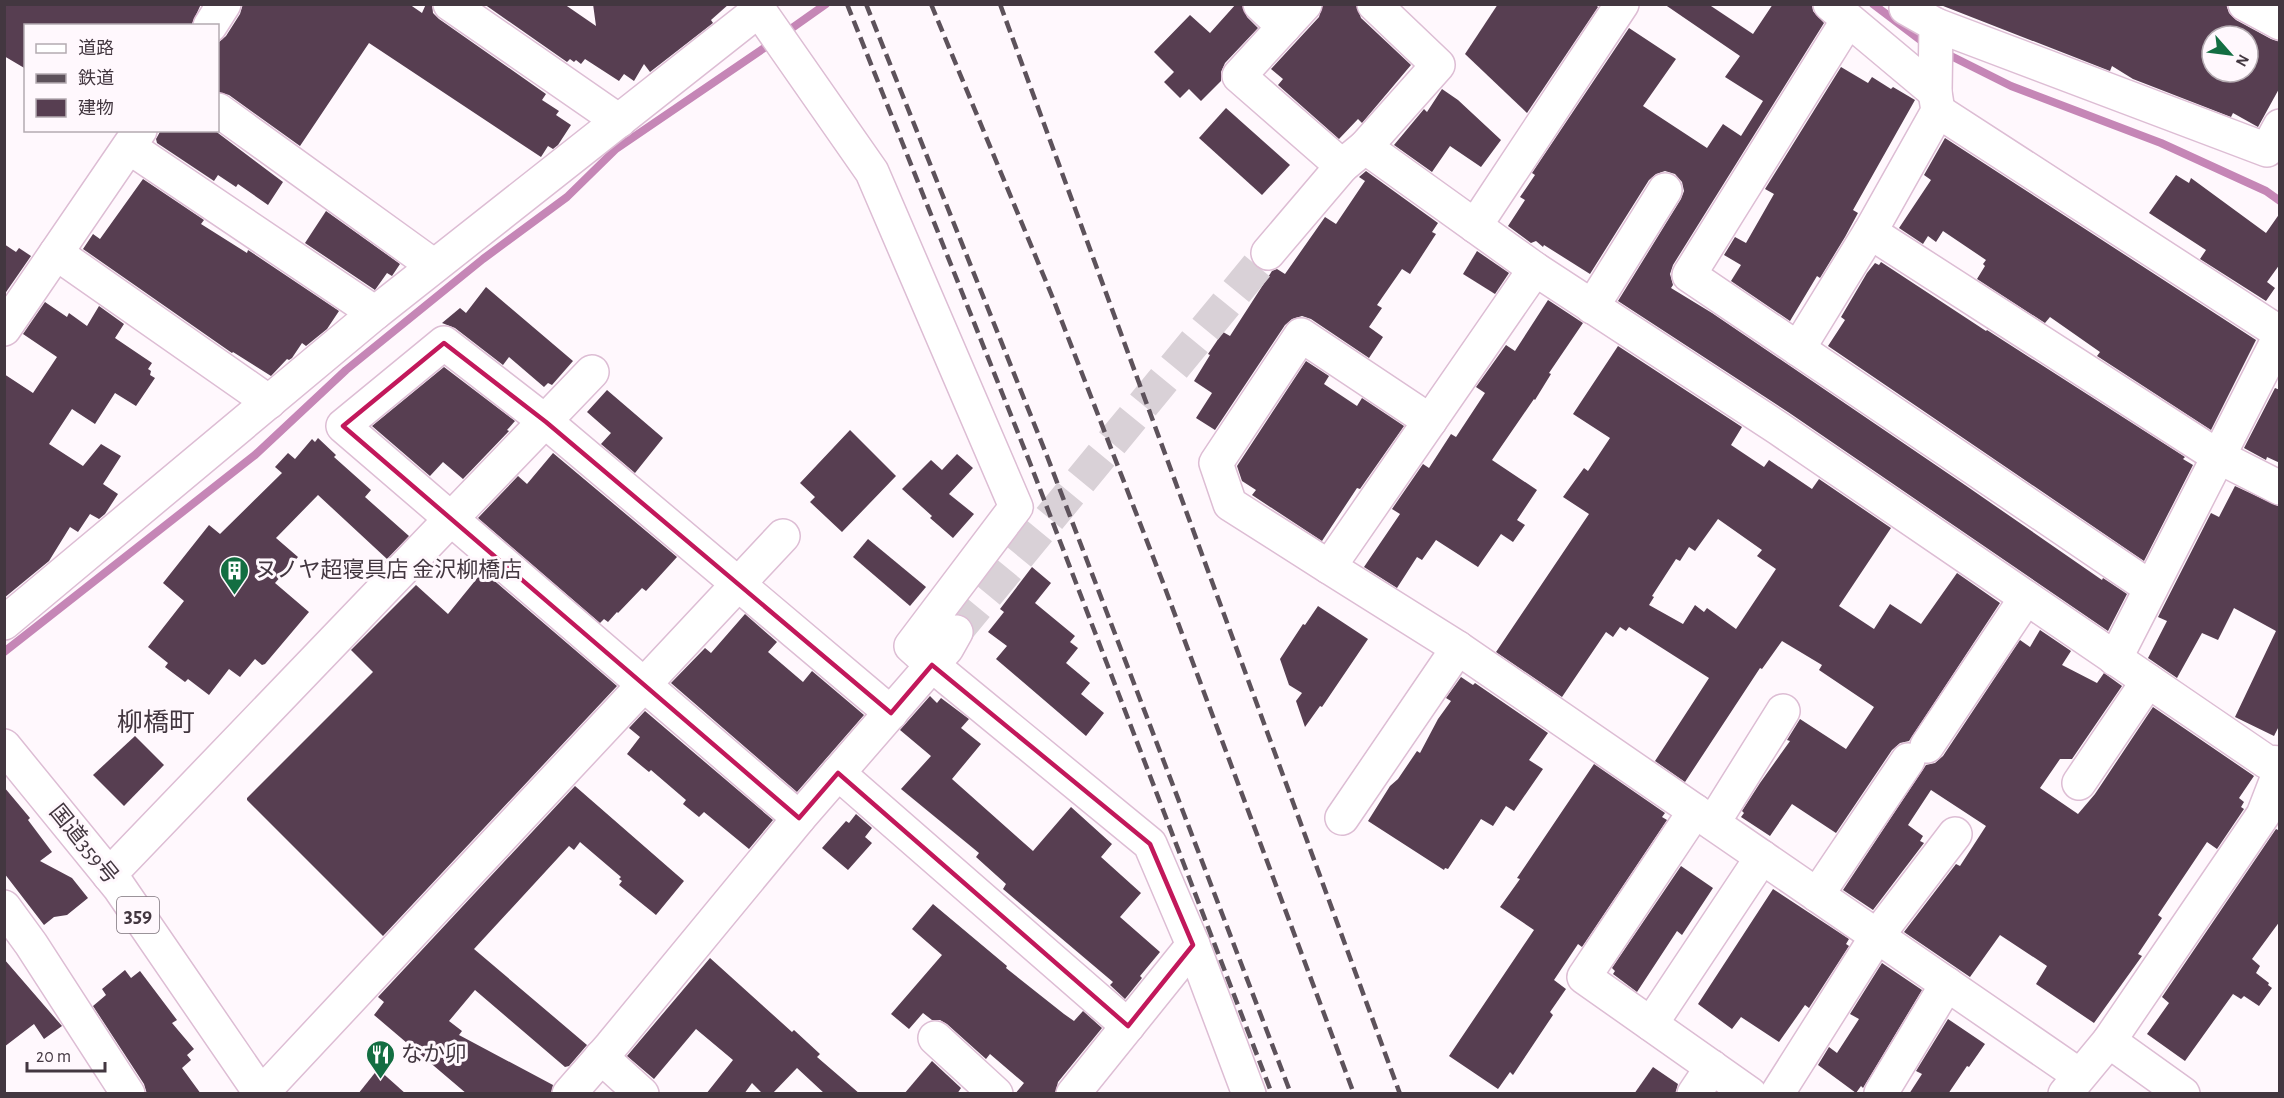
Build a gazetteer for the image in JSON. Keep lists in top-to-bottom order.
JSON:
{
  "streets": {
    "main road": ["国道359号", "359"]
  },
  "districts": ["柳橋町"],
  "places": {
    "building": ["ヌノヤ超寝具店 金沢柳橋店"],
    "restaurant": ["なか卯"]
  },
  "legend": ["道路", "鉄道", "建物"],
  "scale_bar": "20 m",
  "north": "bottom right"
}
